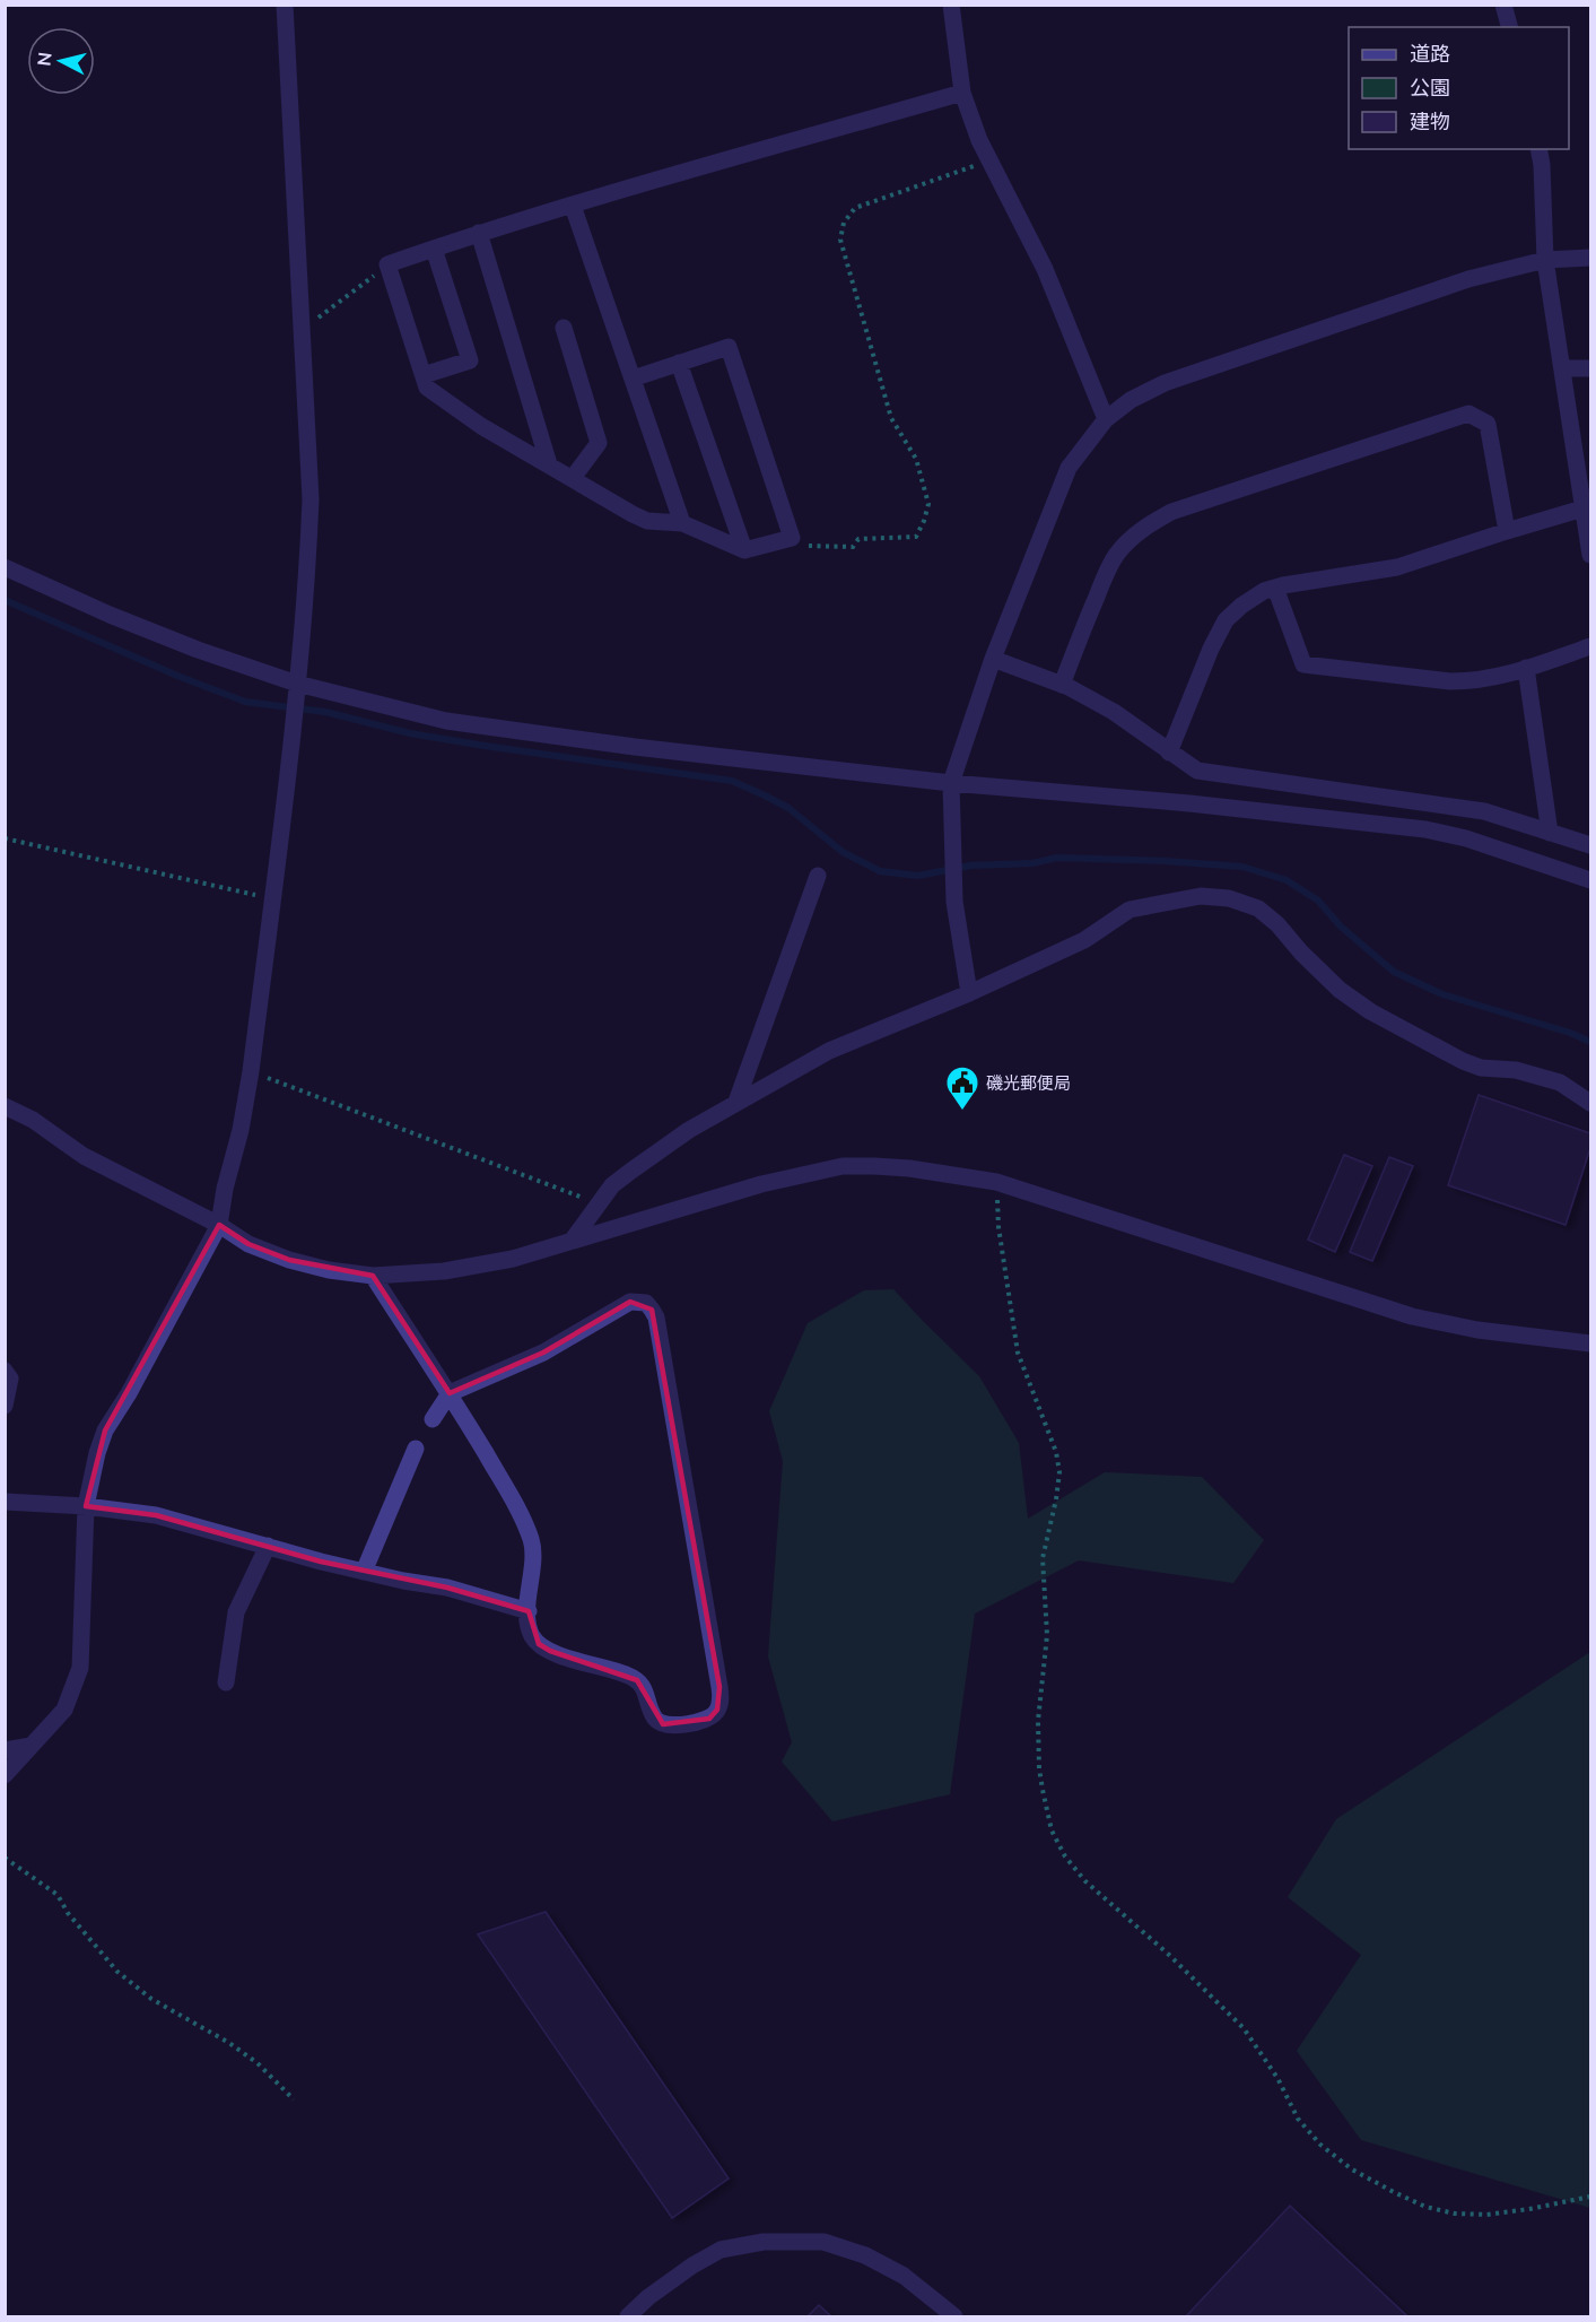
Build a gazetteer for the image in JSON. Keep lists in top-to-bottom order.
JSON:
{
  "places": {
    "public building": ["磯光郵便局"]
  },
  "legend": ["道路", "公園", "建物"],
  "north": "left"
}
